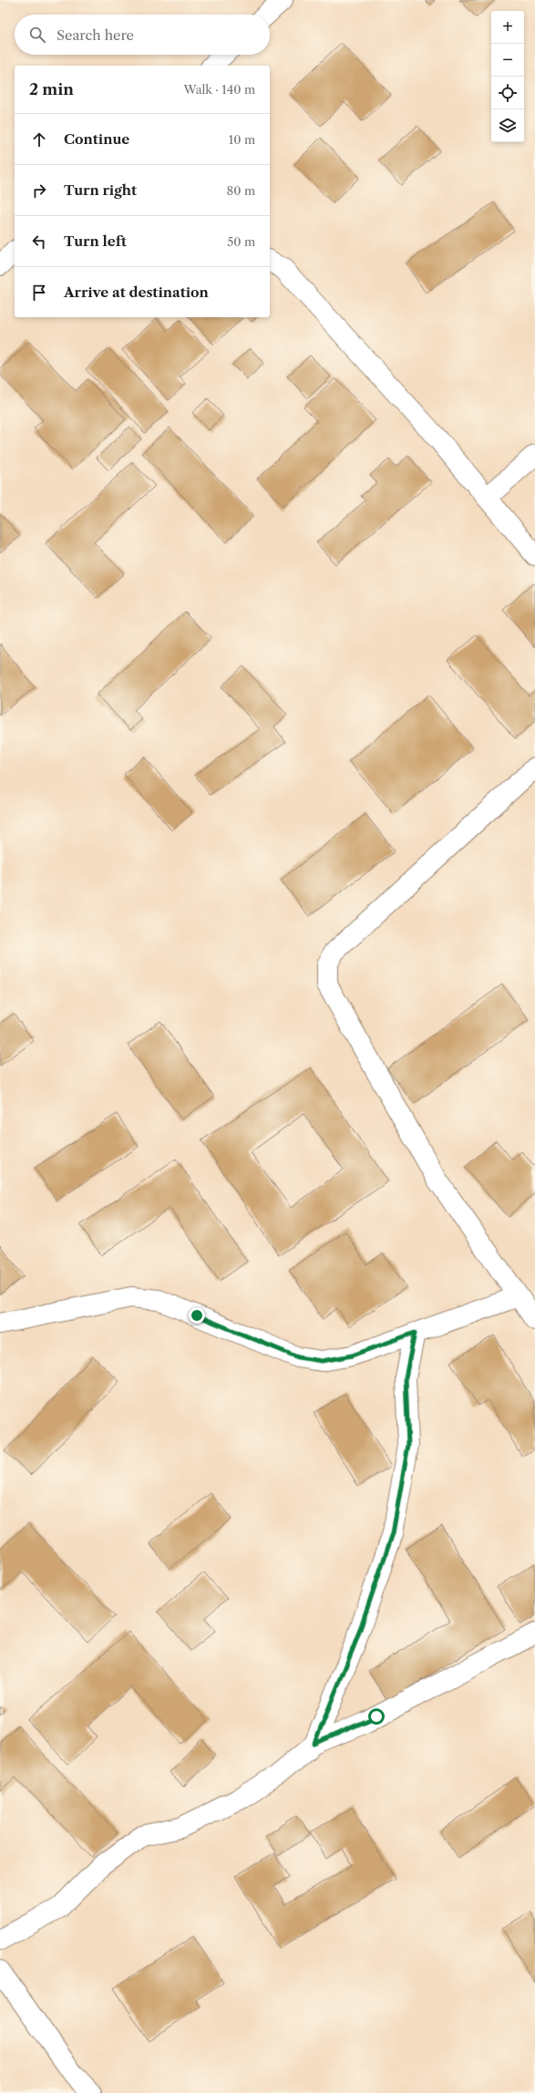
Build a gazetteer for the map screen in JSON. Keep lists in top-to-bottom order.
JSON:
{
  "page": {
    "map_buttons": ["+", "−"],
    "search": "Search here",
    "heading": ["2 min", "Walk · 140 m"],
    "list": [
      ["Continue", "10 m"],
      ["Turn right", "80 m"],
      ["Turn left", "50 m"],
      "Arrive at destination"
    ]
  }
}
